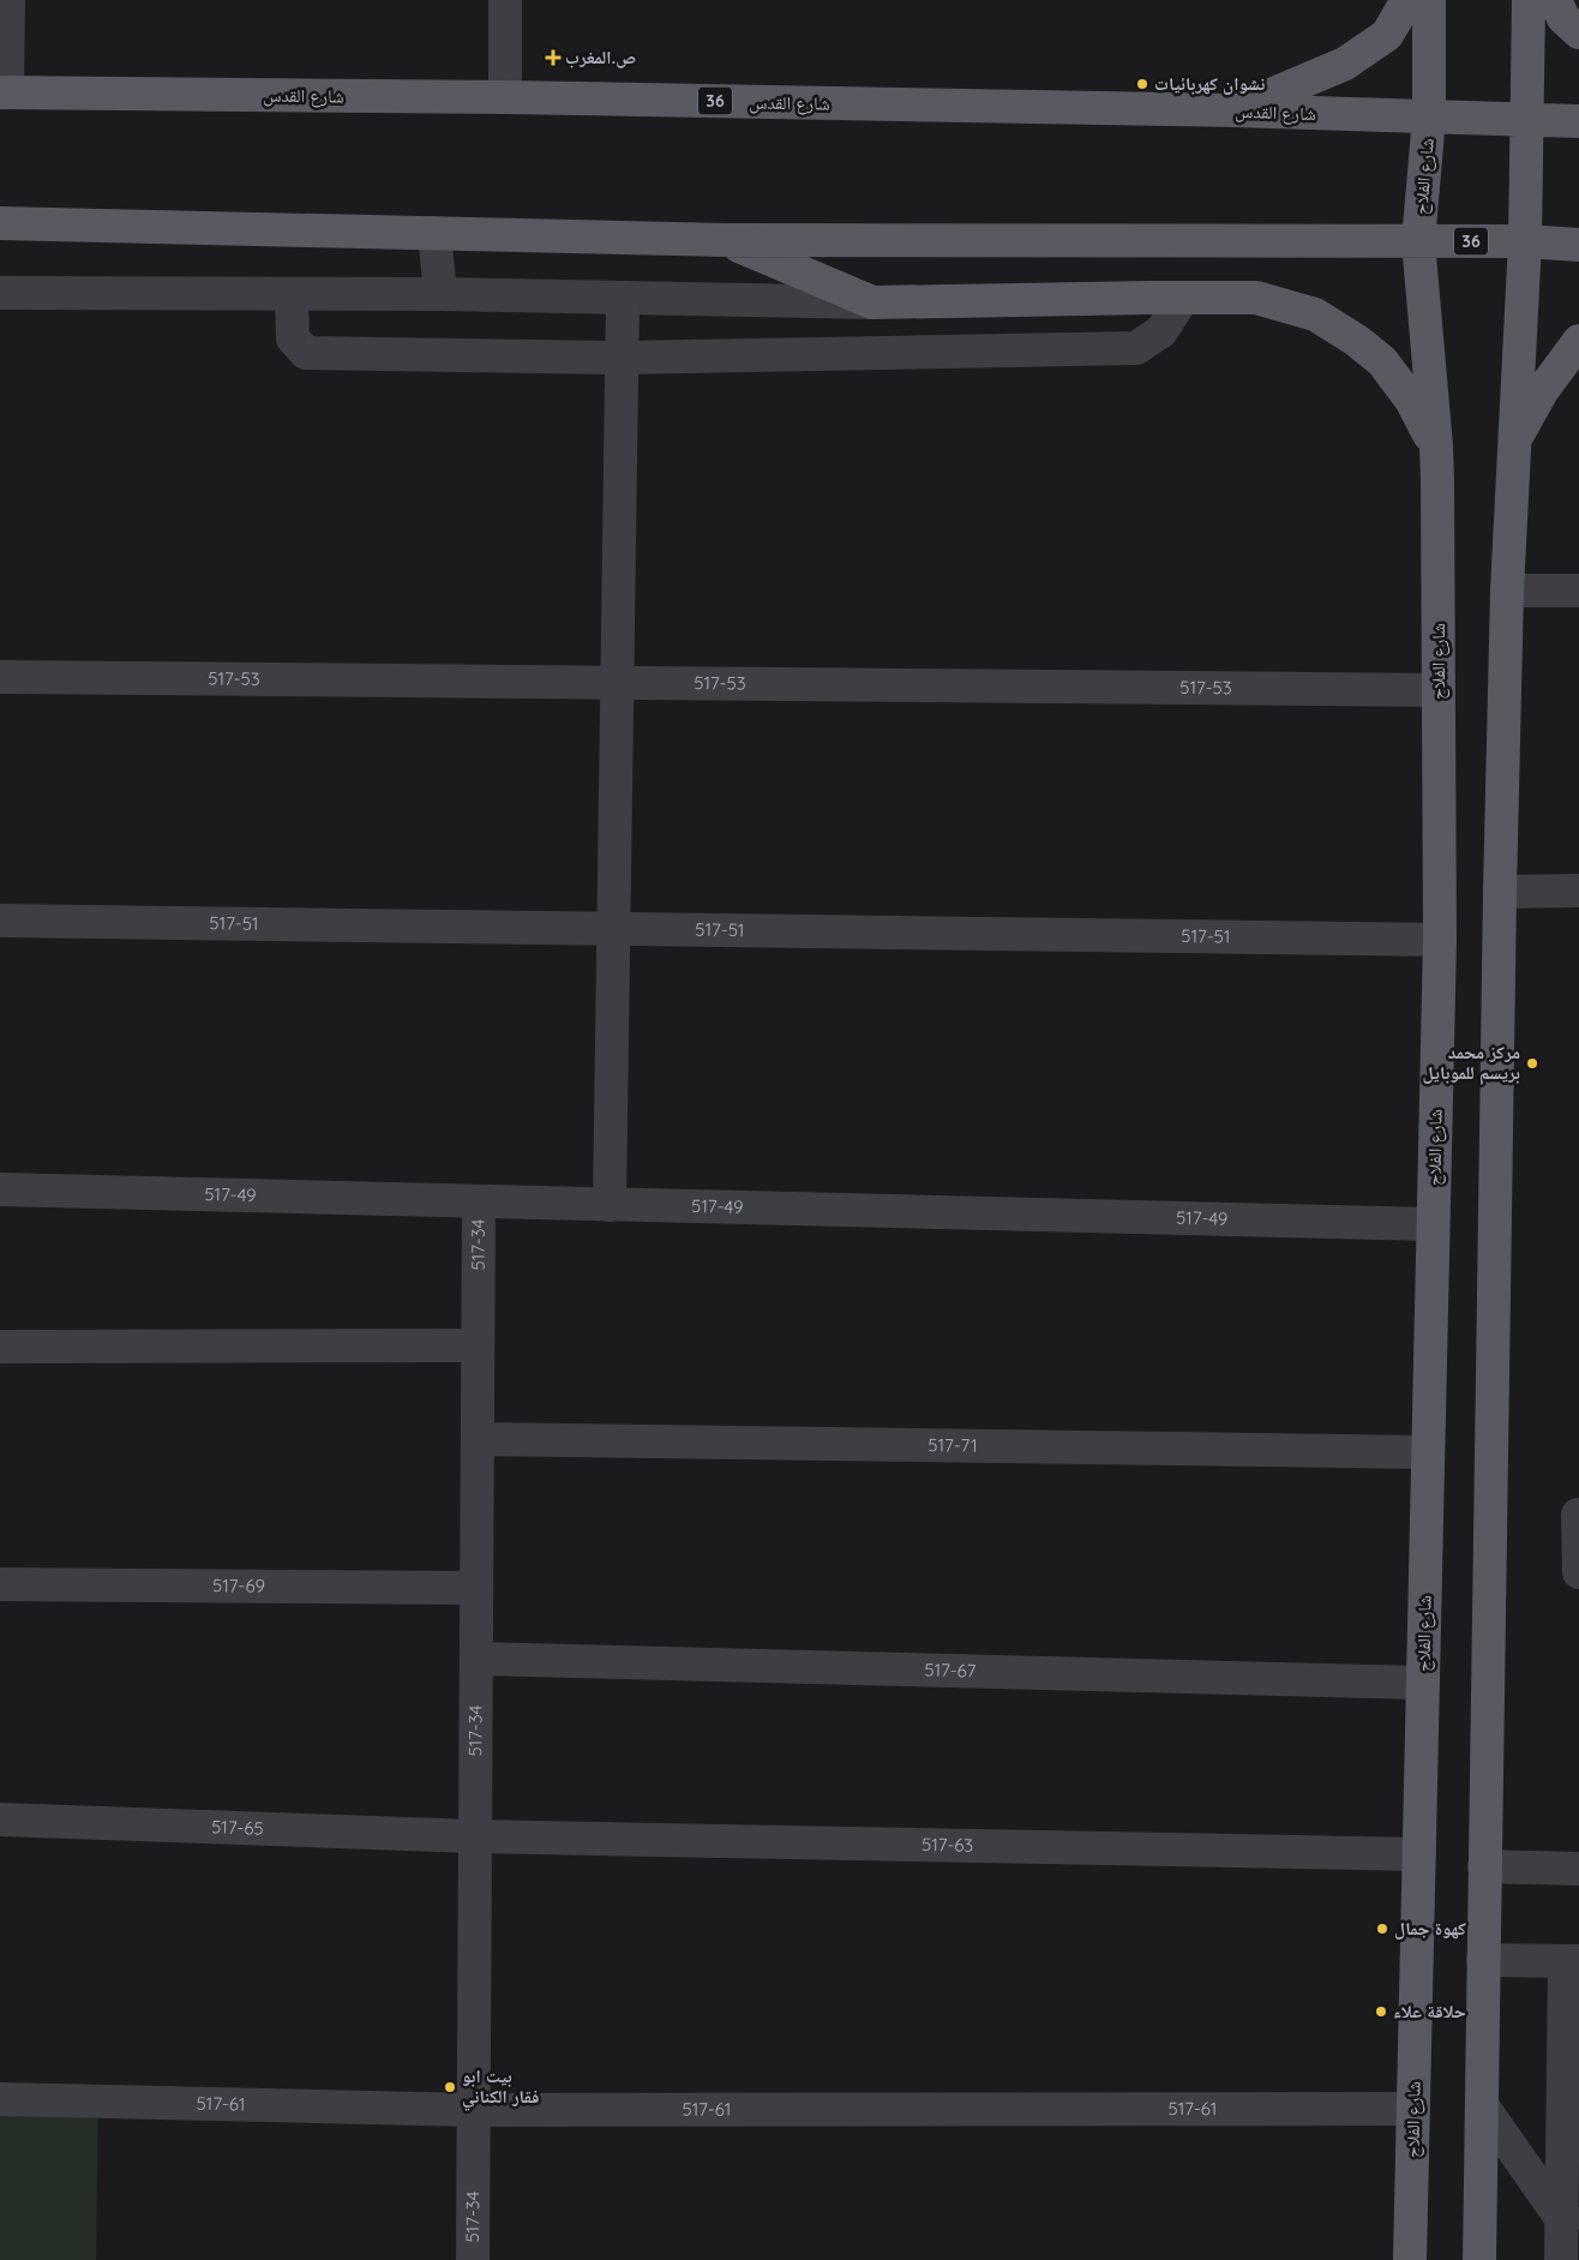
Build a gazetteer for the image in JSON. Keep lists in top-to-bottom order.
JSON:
{
  "streets": {
    "main road": ["شارع القدس", "36", "شارع الفلاح"],
    "street": [
      "517-53",
      "517-51",
      "517-49",
      "517-34",
      "517-71",
      "517-69",
      "517-67",
      "517-65",
      "517-63",
      "517-61"
    ]
  },
  "crossings": [
    ["شارع القدس", "شارع الفلاح"],
    ["36", "شارع الفلاح"],
    ["شارع الفلاح", "517-53"],
    ["شارع الفلاح", "517-51"],
    ["شارع الفلاح", "517-49"],
    ["شارع الفلاح", "517-71"],
    ["شارع الفلاح", "517-67"],
    ["شارع الفلاح", "517-63"],
    ["شارع الفلاح", "517-61"],
    ["517-49", "517-34"],
    ["517-34", "517-71"],
    ["517-34", "517-69"],
    ["517-34", "517-67"],
    ["517-34", "517-65"],
    ["517-34", "517-63"],
    ["517-34", "517-61"],
    ["517-65", "517-63"]
  ],
  "places": {
    "health": ["ص.المغرب"],
    "other": [
      "نشوان كهربائيات",
      "مركز محمد بريسم للموبايل",
      "كهوة جمال",
      "حلاقة علاء",
      "بيت ابو فقار الكناني"
    ]
  }
}
